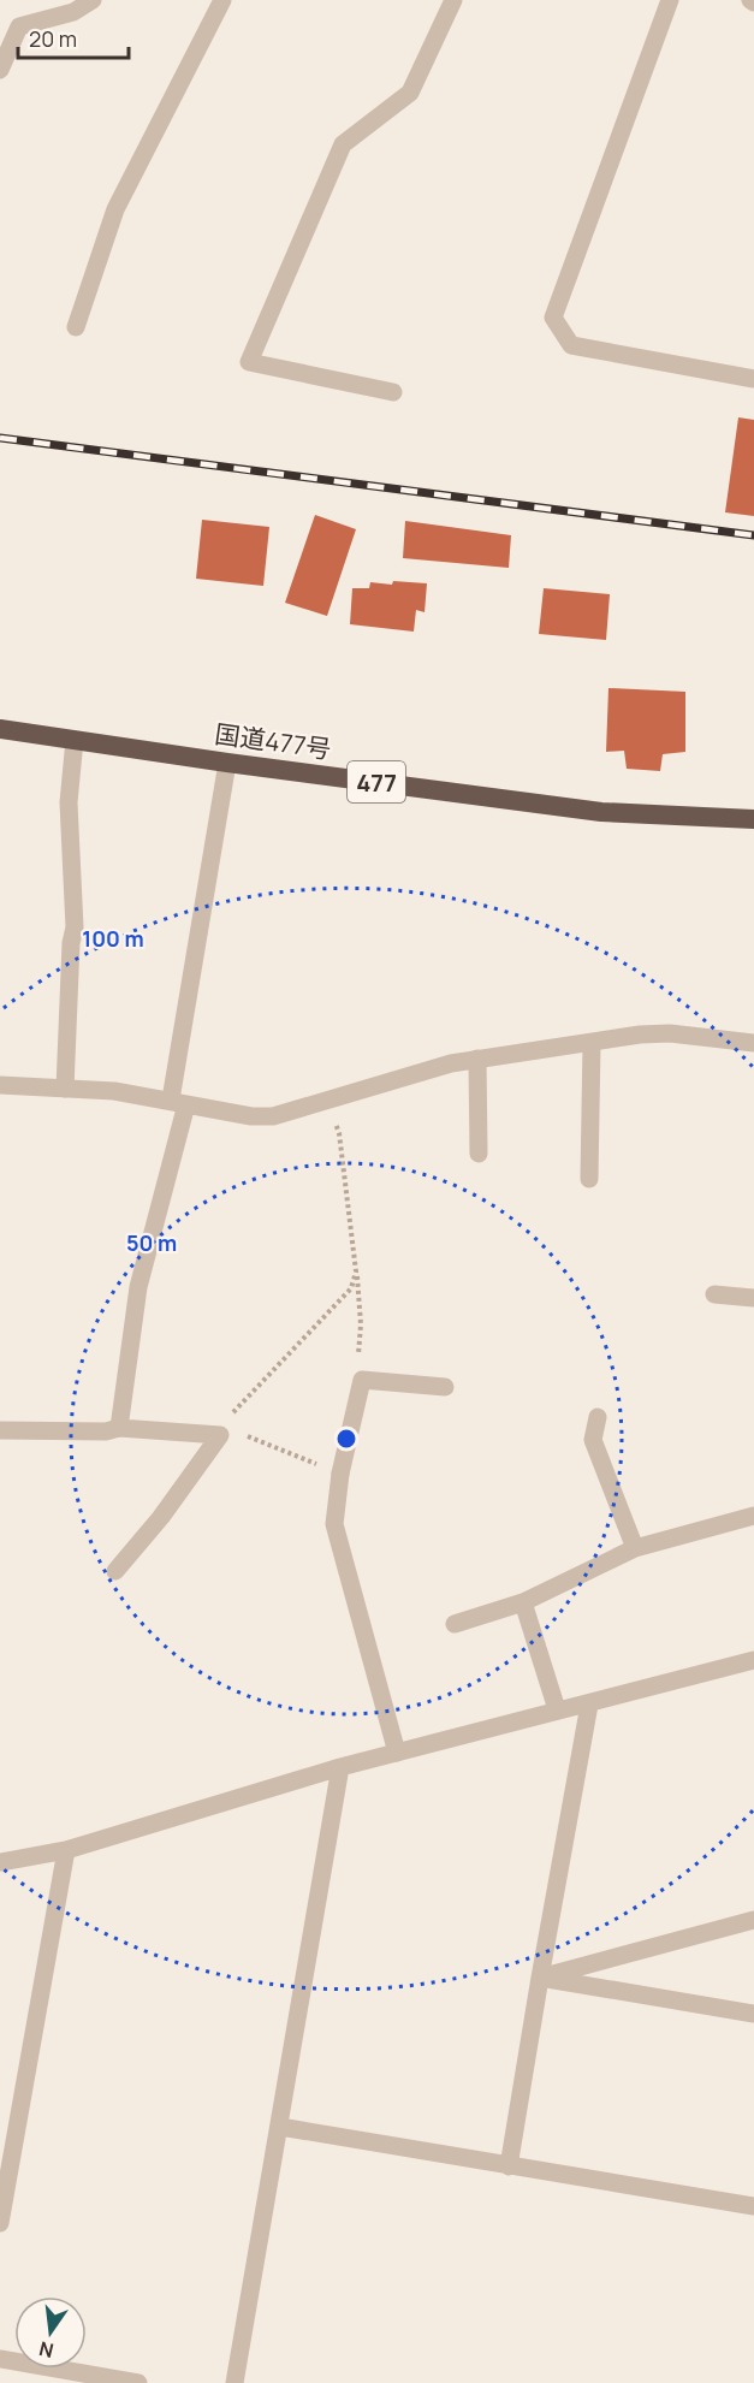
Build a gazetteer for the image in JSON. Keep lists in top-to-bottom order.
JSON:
{
  "streets": {
    "highway": ["国道477号", "477"]
  },
  "scale_bar": "20 m",
  "north": "bottom",
  "rings": ["100 m", "50 m"]
}
